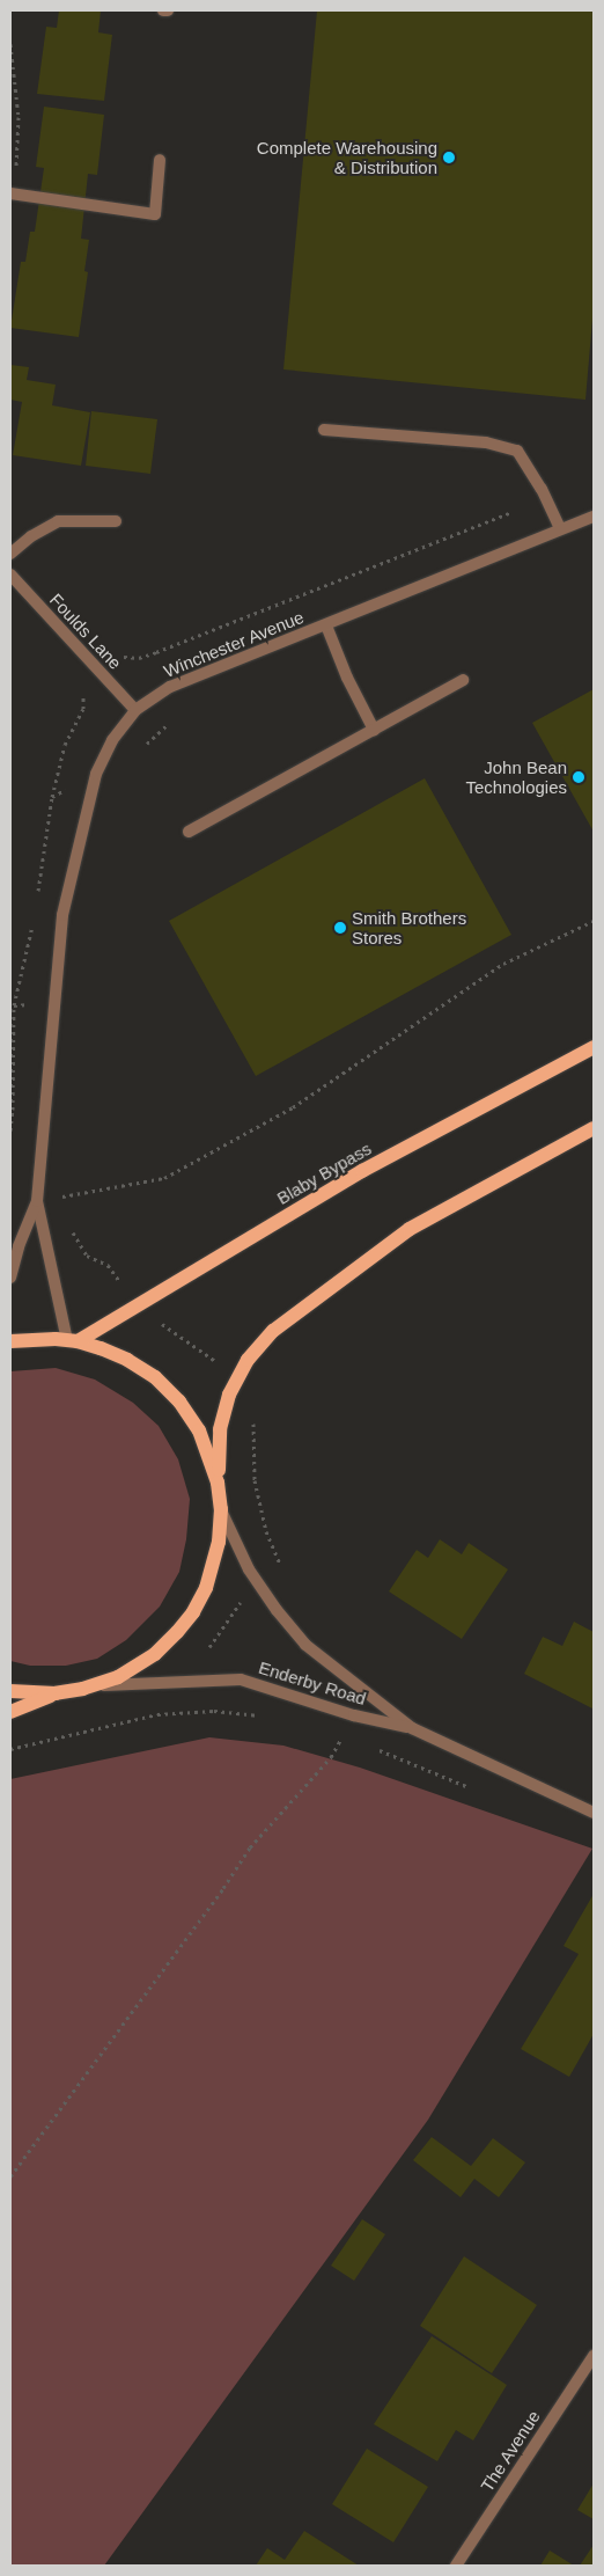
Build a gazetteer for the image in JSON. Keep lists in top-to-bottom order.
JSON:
{
  "streets": {
    "main road": ["Blaby Bypass"],
    "street": [
      "Foulds Lane",
      "Winchester Avenue",
      "Enderby Road",
      "The Avenue"
    ]
  },
  "crossings": [
    ["Foulds Lane", "Winchester Avenue"],
    ["Winchester Avenue", "Blaby Bypass"]
  ],
  "places": ["Complete Warehousing & Distribution", "John Bean Technologies", "Smith Brothers Stores"]
}
